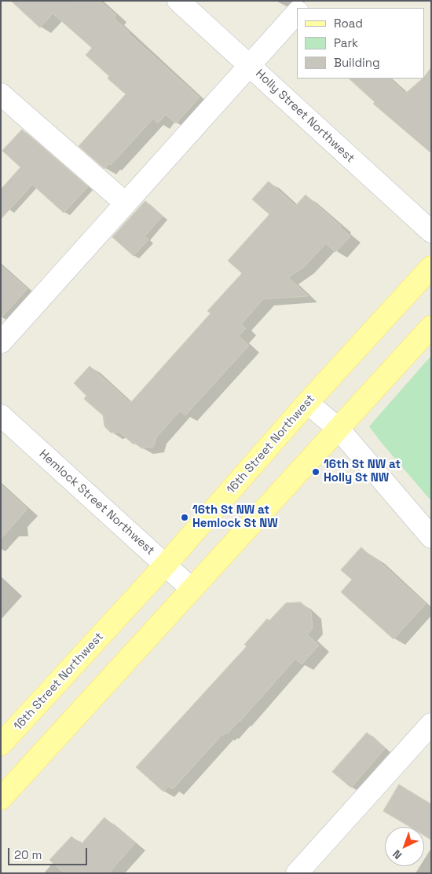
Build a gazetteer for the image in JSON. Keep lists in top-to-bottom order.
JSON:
{
  "streets": {
    "main road": ["16th Street Northwest"],
    "street": ["Holly Street Northwest", "Hemlock Street Northwest"]
  },
  "crossings": [
    ["16th Street Northwest", "Hemlock Street Northwest"]
  ],
  "places": ["16th St NW at Holly St NW", "16th St NW at Hemlock St NW"],
  "legend": ["Road", "Park", "Building"],
  "scale_bar": "20 m",
  "north": "bottom left"
}
